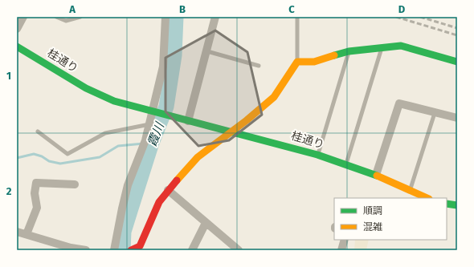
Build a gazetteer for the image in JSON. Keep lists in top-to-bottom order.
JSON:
{
  "streets": {
    "street": ["桂通り"]
  },
  "water": ["霞川"],
  "legend": ["順調", "混雑"],
  "grid": {
    "columns": [
      "A",
      "B",
      "C",
      "D"
    ],
    "rows": ["1", "2"]
  }
}
